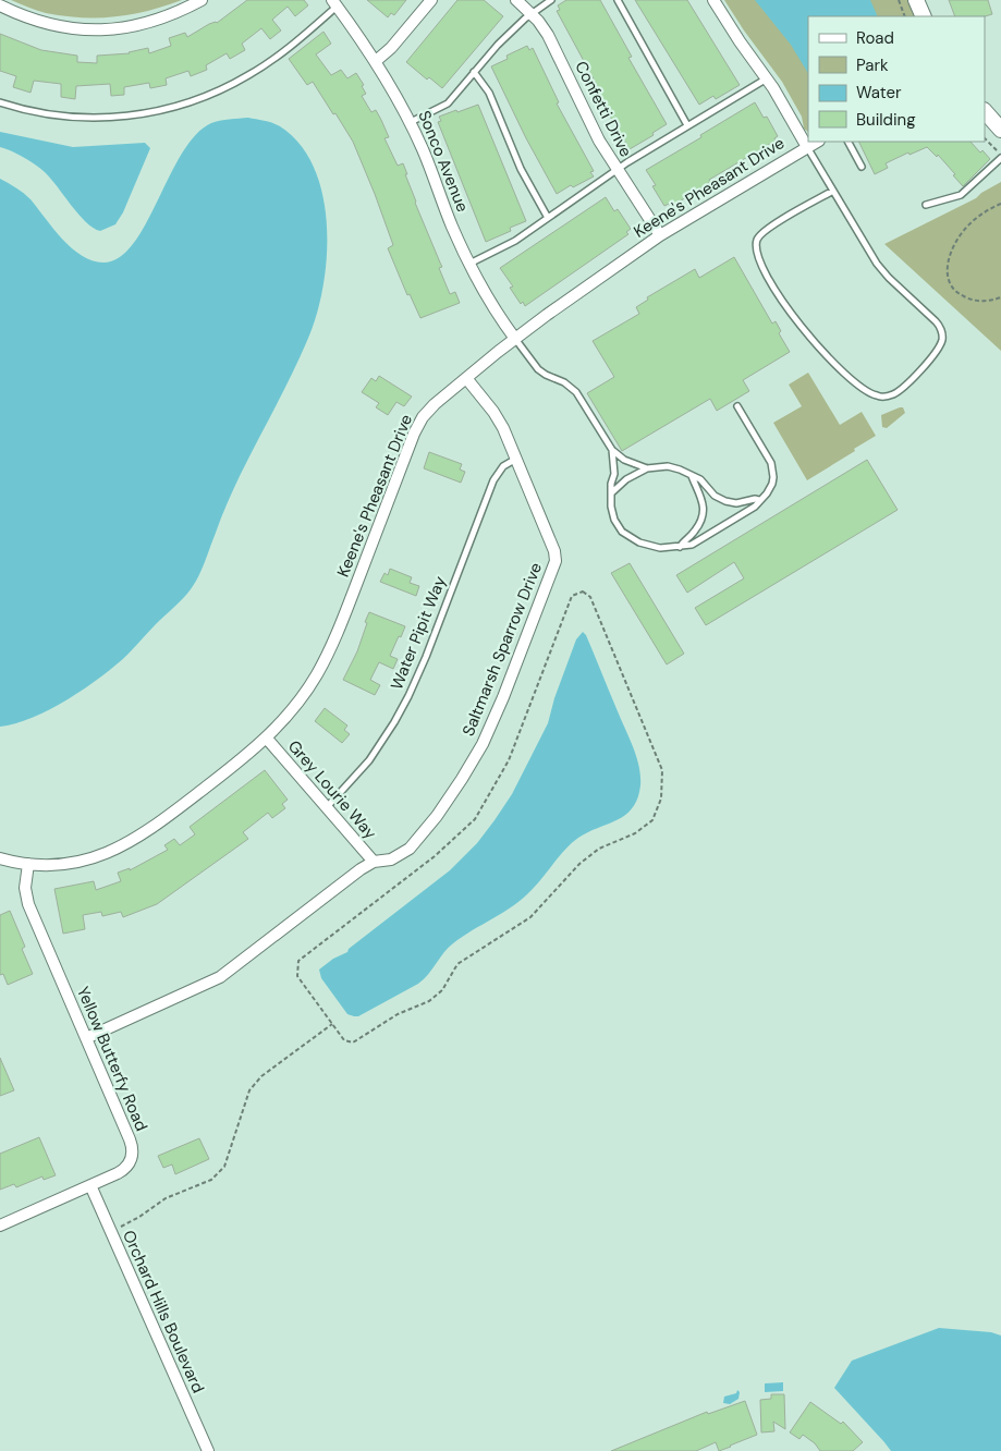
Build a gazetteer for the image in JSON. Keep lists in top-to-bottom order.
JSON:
{
  "streets": {
    "street": [
      "Confetti Drive",
      "Sonco Avenue",
      "Keene's Pheasant Drive",
      "Saltmarsh Sparrow Drive",
      "Grey Lourie Way",
      "Yellow Butterfy Road",
      "Orchard Hills Boulevard"
    ],
    "lane": ["Water Pipit Way"]
  },
  "crossings": [
    ["Confetti Drive", "Keene's Pheasant Drive"],
    ["Sonco Avenue", "Keene's Pheasant Drive"],
    ["Keene's Pheasant Drive", "Saltmarsh Sparrow Drive"],
    ["Keene's Pheasant Drive", "Grey Lourie Way"],
    ["Keene's Pheasant Drive", "Yellow Butterfy Road"],
    ["Water Pipit Way", "Saltmarsh Sparrow Drive"],
    ["Water Pipit Way", "Grey Lourie Way"],
    ["Saltmarsh Sparrow Drive", "Grey Lourie Way"],
    ["Saltmarsh Sparrow Drive", "Yellow Butterfy Road"],
    ["Yellow Butterfy Road", "Orchard Hills Boulevard"]
  ],
  "legend": [
    "Road",
    "Park",
    "Water",
    "Building"
  ]
}
